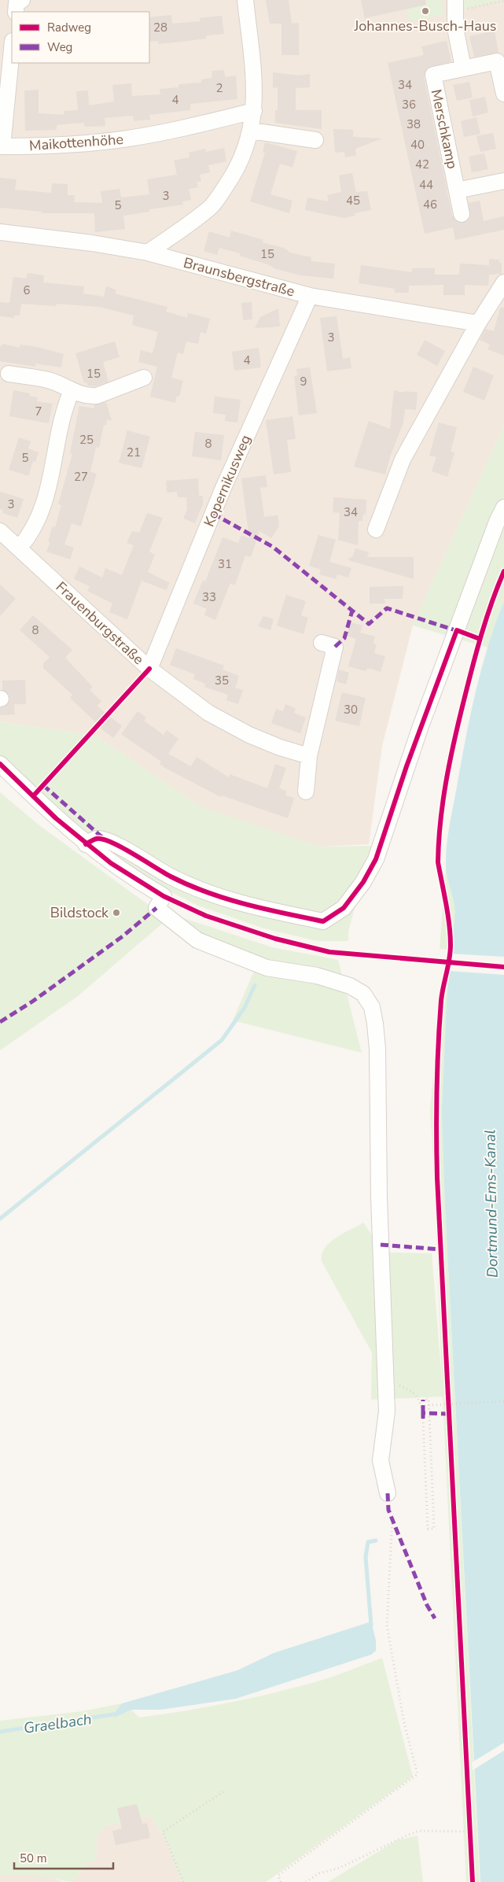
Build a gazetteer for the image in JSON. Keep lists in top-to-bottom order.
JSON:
{
  "streets": {
    "street": [
      "Merschkamp",
      "Maikottenhöhe",
      "Braunsbergstraße",
      "Kopernikusweg",
      "Frauenburgstraße"
    ]
  },
  "crossings": [
    ["Braunsbergstraße", "Kopernikusweg"],
    ["Kopernikusweg", "Frauenburgstraße"]
  ],
  "water": ["Dortmund-Ems-Kanal", "Graelbach"],
  "places": ["Johannes-Busch-Haus", "Bildstock"],
  "house_numbers": [
    "28",
    "34",
    "2",
    "4",
    "36",
    "38",
    "40",
    "42",
    "44",
    "3",
    "45",
    "46",
    "5",
    "15",
    "6",
    "3",
    "4",
    "15",
    "9",
    "7",
    "25",
    "8",
    "21",
    "5",
    "27",
    "3",
    "34",
    "31",
    "33",
    "8",
    "35",
    "30"
  ],
  "legend": ["Radweg", "Weg"],
  "scale_bar": "50 m"
}
